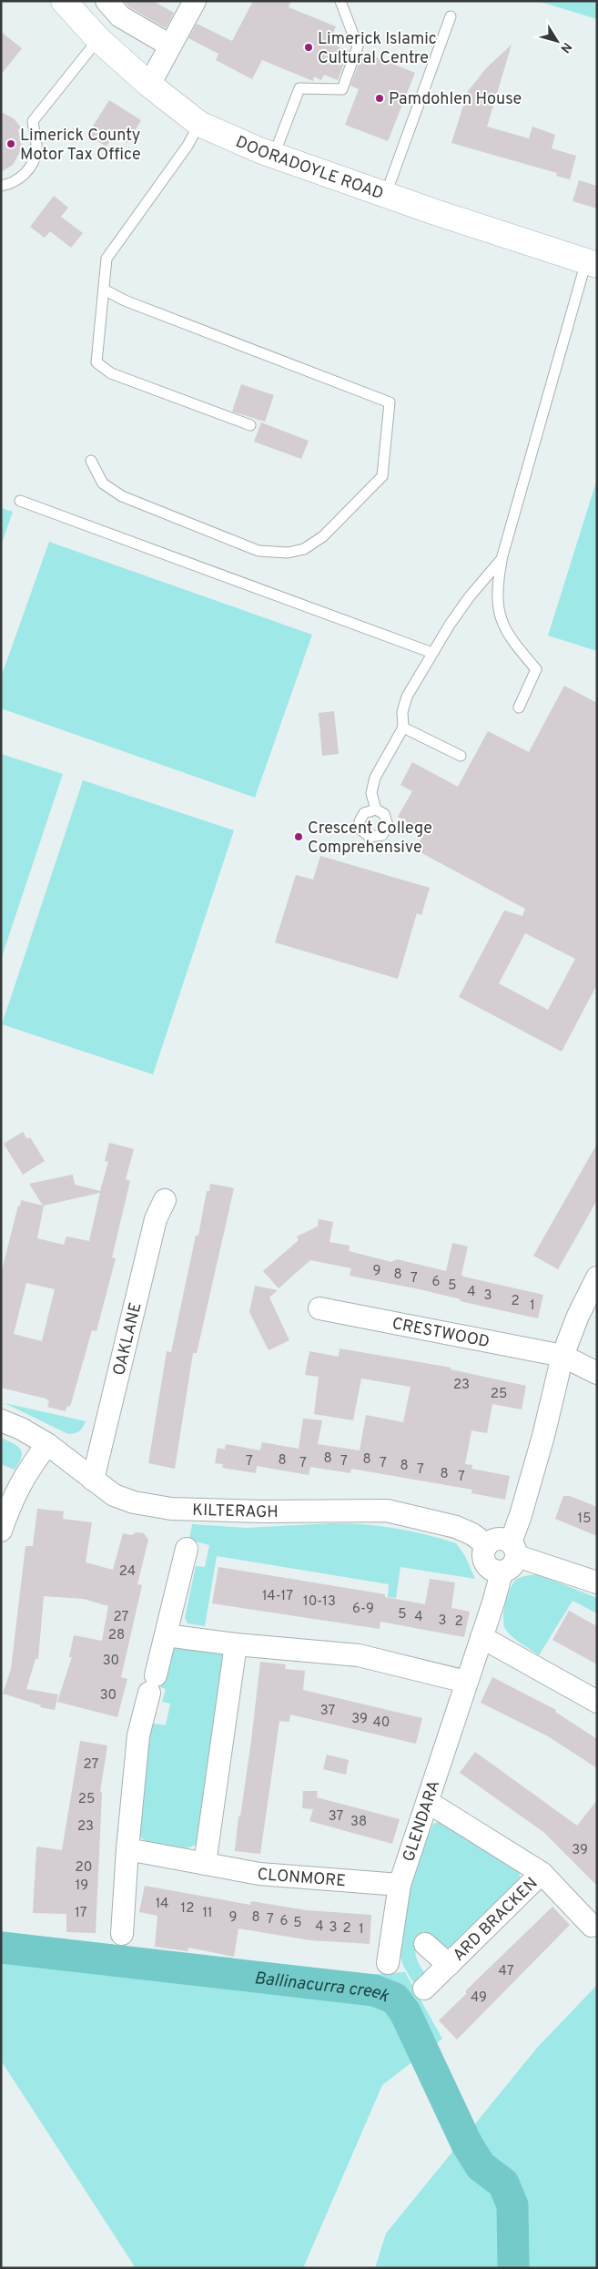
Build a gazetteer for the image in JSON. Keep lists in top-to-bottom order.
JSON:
{
  "streets": {
    "main road": ["DOORADOYLE ROAD"],
    "street": [
      "CRESTWOOD",
      "OAKLANE",
      "KILTERAGH",
      "GLENDARA",
      "CLONMORE",
      "ARD BRACKEN"
    ]
  },
  "crossings": [
    ["OAKLANE", "KILTERAGH"],
    ["KILTERAGH", "GLENDARA"],
    ["GLENDARA", "CLONMORE"],
    ["GLENDARA", "ARD BRACKEN"]
  ],
  "water": ["Ballinacurra creek"],
  "places": [
    "Limerick Islamic Cultural Centre",
    "Pamdohlen House",
    "Limerick County Motor Tax Office",
    "Crescent College Comprehensive"
  ],
  "house_numbers": [
    "9",
    "8",
    "7",
    "6",
    "5",
    "4",
    "3",
    "2",
    "1",
    "23",
    "25",
    "8",
    "8",
    "8",
    "7",
    "7",
    "7",
    "7",
    "8",
    "7",
    "8",
    "7",
    "15",
    "24",
    "14-17",
    "10-13",
    "6-9",
    "5",
    "27",
    "4",
    "3",
    "2",
    "28",
    "30",
    "30",
    "37",
    "39",
    "40",
    "27",
    "25",
    "37",
    "38",
    "23",
    "39",
    "20",
    "19",
    "14",
    "12",
    "17",
    "11",
    "9",
    "8",
    "7",
    "6",
    "5",
    "4",
    "3",
    "2",
    "1",
    "47",
    "49"
  ],
  "north": "bottom right"
}
